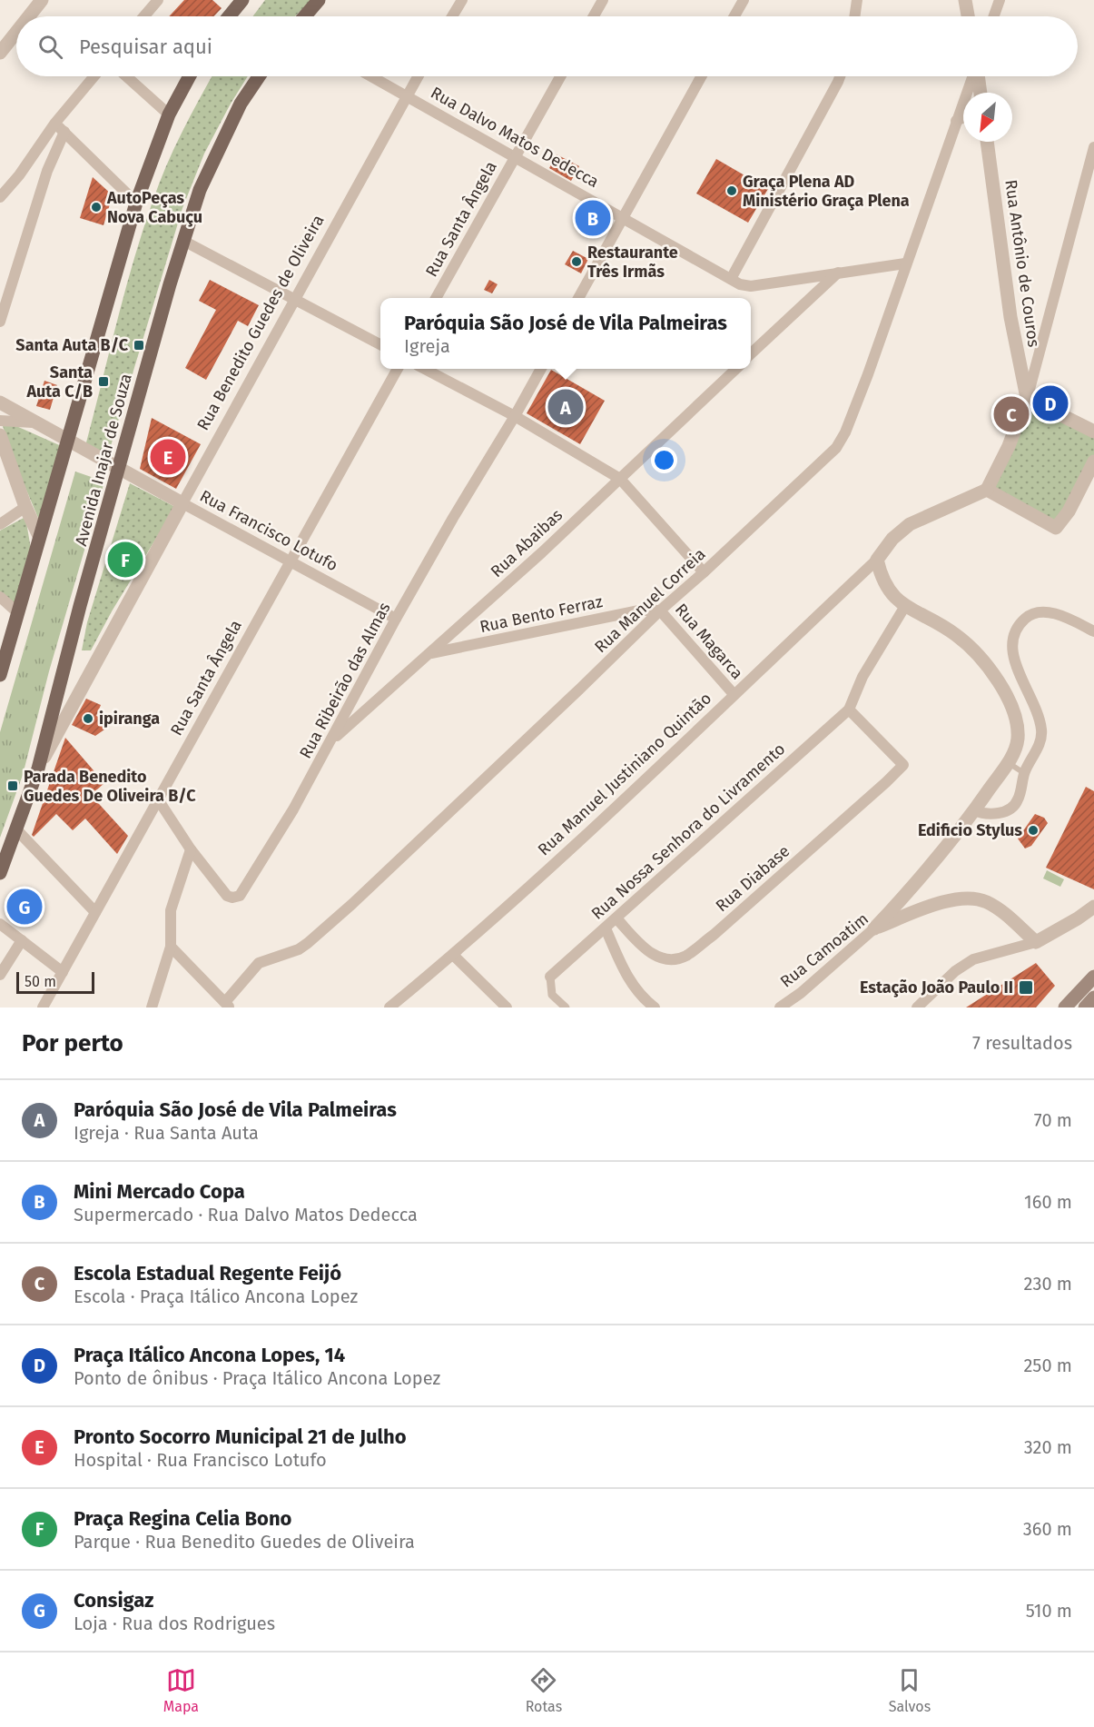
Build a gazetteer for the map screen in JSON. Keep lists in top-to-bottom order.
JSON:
{
  "streets": {
    "main road": ["Avenida Inajar de Souza"],
    "street": [
      "Rua Dalvo Matos Dedecca",
      "Rua Santa Ângela",
      "Rua Antônio de Couros",
      "Rua Benedito Guedes de Oliveira",
      "Rua Francisco Lotufo",
      "Rua Abaibas",
      "Rua Manuel Correia",
      "Rua Bento Ferraz",
      "Rua Magarca",
      "Rua Ribeirão das Almas",
      "Rua Manuel Justiniano Quintão",
      "Rua Nossa Senhora do Livramento",
      "Rua Diabase",
      "Rua Camoatim"
    ]
  },
  "crossings": [
    ["Rua Dalvo Matos Dedecca", "Rua Santa Ângela"],
    ["Rua Dalvo Matos Dedecca", "Rua Benedito Guedes de Oliveira"],
    ["Rua Dalvo Matos Dedecca", "Rua Manuel Correia"],
    ["Rua Santa Ângela", "Rua Francisco Lotufo"],
    ["Rua Santa Ângela", "Rua Ribeirão das Almas"],
    ["Rua Benedito Guedes de Oliveira", "Avenida Inajar de Souza"],
    ["Rua Benedito Guedes de Oliveira", "Rua Francisco Lotufo"],
    ["Avenida Inajar de Souza", "Rua Francisco Lotufo"],
    ["Rua Francisco Lotufo", "Rua Ribeirão das Almas"],
    ["Rua Abaibas", "Rua Bento Ferraz"],
    ["Rua Abaibas", "Rua Ribeirão das Almas"],
    ["Rua Manuel Correia", "Rua Bento Ferraz"],
    ["Rua Manuel Correia", "Rua Magarca"],
    ["Rua Bento Ferraz", "Rua Magarca"],
    ["Rua Magarca", "Rua Manuel Justiniano Quintão"],
    ["Rua Nossa Senhora do Livramento", "Rua Diabase"]
  ],
  "places": {
    "other": [
      "Graça Plena AD Ministério Graça Plena",
      "AutoPeças Nova Cabuçu",
      "Restaurante Três Irmãs",
      "ipiranga",
      "Edificio Stylus"
    ],
    "transit": [
      "Santa Auta B/C",
      "Santa Auta C/B",
      "Parada Benedito Guedes De Oliveira B/C",
      "Estação João Paulo II"
    ]
  },
  "scale_bar": "50 m",
  "north": "bottom left",
  "page": {
    "search": "Pesquisar aqui",
    "pins": [
      "B",
      "D",
      "A",
      "C",
      "E",
      "F",
      "G"
    ],
    "popup": ["Paróquia São José de Vila Palmeiras", "Igreja"],
    "scale": "50 m",
    "heading": ["Por perto", "7 resultados"],
    "list": [
      {
        "mark": "A",
        "name": "Paróquia São José de Vila Palmeiras",
        "note": "Igreja · Rua Santa Auta",
        "value": "70 m"
      },
      {
        "mark": "B",
        "name": "Mini Mercado Copa",
        "note": "Supermercado · Rua Dalvo Matos Dedecca",
        "value": "160 m"
      },
      {
        "mark": "C",
        "name": "Escola Estadual Regente Feijó",
        "note": "Escola · Praça Itálico Ancona Lopez",
        "value": "230 m"
      },
      {
        "mark": "D",
        "name": "Praça Itálico Ancona Lopes, 14",
        "note": "Ponto de ônibus · Praça Itálico Ancona Lopez",
        "value": "250 m"
      },
      {
        "mark": "E",
        "name": "Pronto Socorro Municipal 21 de Julho",
        "note": "Hospital · Rua Francisco Lotufo",
        "value": "320 m"
      },
      {
        "mark": "F",
        "name": "Praça Regina Celia Bono",
        "note": "Parque · Rua Benedito Guedes de Oliveira",
        "value": "360 m"
      },
      {
        "mark": "G",
        "name": "Consigaz",
        "note": "Loja · Rua dos Rodrigues",
        "value": "510 m"
      }
    ],
    "nav": ["Mapa", "Rotas", "Salvos"]
  }
}
